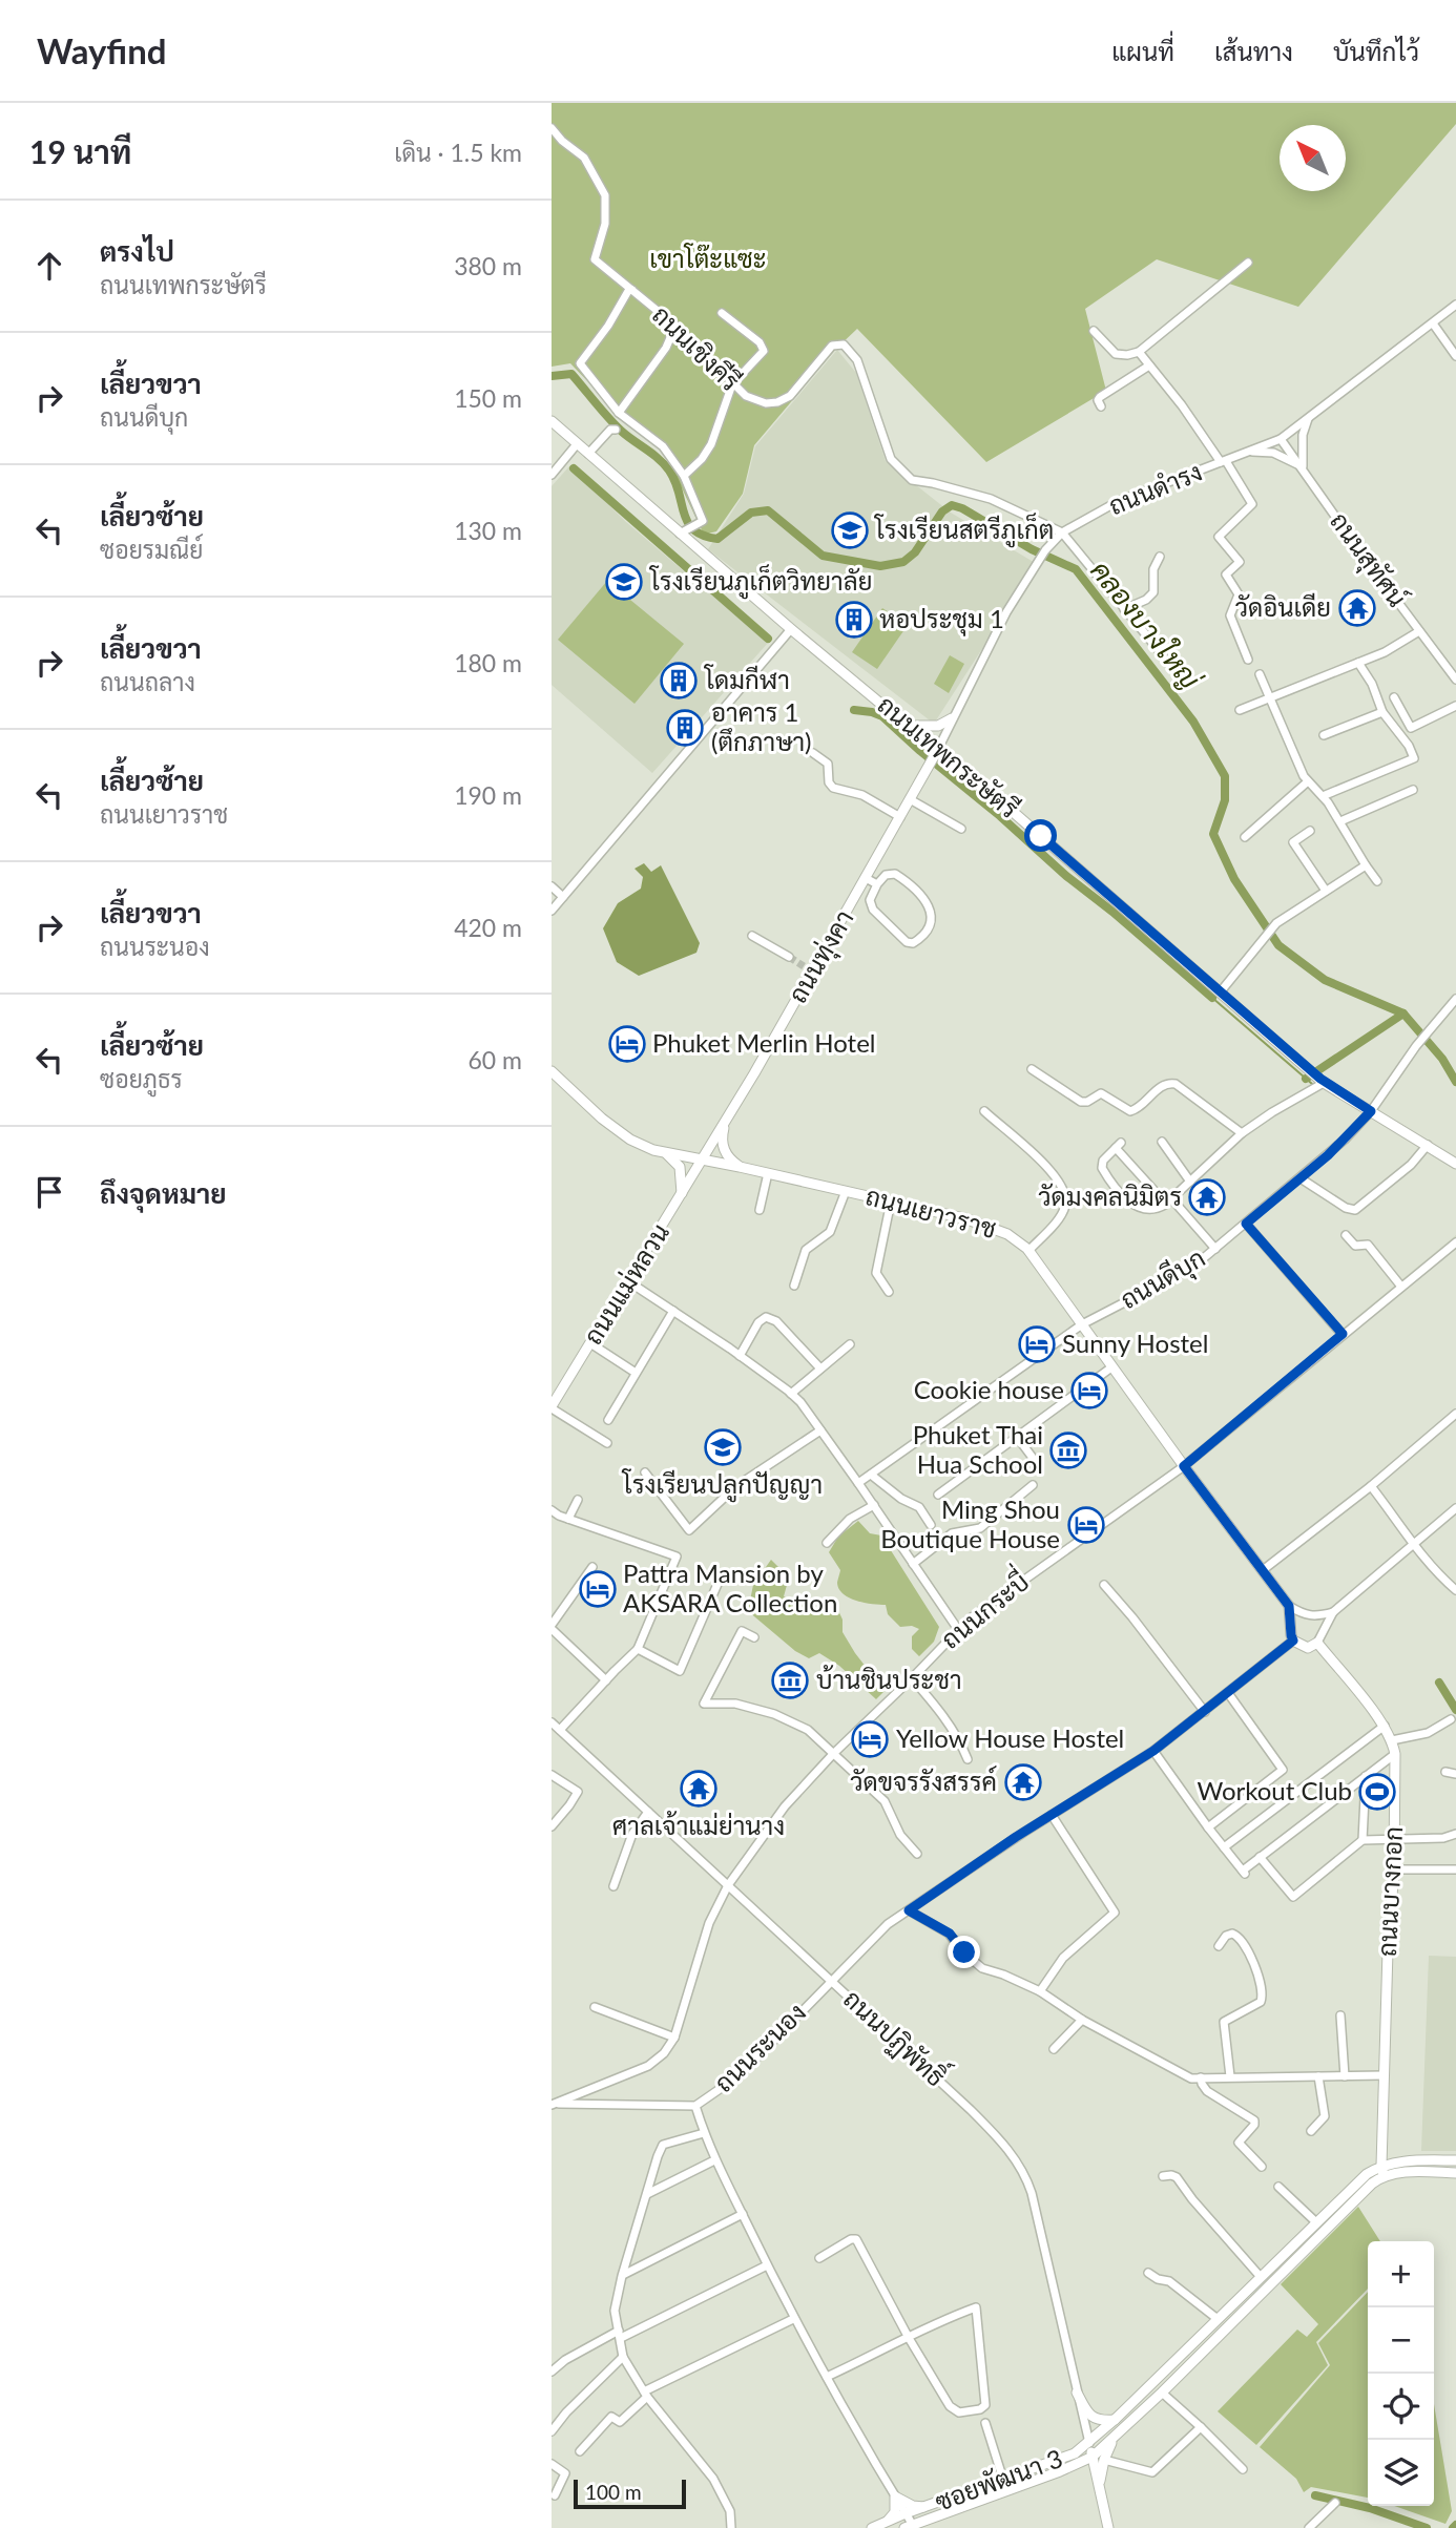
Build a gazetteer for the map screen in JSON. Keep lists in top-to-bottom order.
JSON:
{
  "streets": {
    "main road": [
      "ถนนเทพกระษัตรี",
      "ถนนทุ่งคา",
      "ถนนเยาวราช",
      "ถนนแม่หลวน",
      "ถนนบางกอก",
      "ซอยพัฒนา 3"
    ],
    "street": [
      "ถนนเชิงคีรี",
      "ถนนดำรง",
      "ถนนสุทัศน์",
      "ถนนดีบุก",
      "ถนนกระบี่",
      "ถนนปฏิพัทธิ์",
      "ถนนระนอง"
    ]
  },
  "crossings": [
    ["ถนนเชิงคีรี", "ถนนดำรง"],
    ["ถนนดำรง", "ถนนสุทัศน์"],
    ["ถนนดำรง", "ถนนเทพกระษัตรี"],
    ["ถนนดำรง", "ถนนทุ่งคา"],
    ["ถนนเทพกระษัตรี", "ถนนทุ่งคา"],
    ["ถนนเทพกระษัตรี", "ถนนดีบุก"],
    ["ถนนทุ่งคา", "ถนนเยาวราช"],
    ["ถนนทุ่งคา", "ถนนแม่หลวน"],
    ["ถนนเยาวราช", "ถนนดีบุก"],
    ["ถนนเยาวราช", "ถนนแม่หลวน"],
    ["ถนนเยาวราช", "ถนนกระบี่"],
    ["ถนนกระบี่", "ถนนปฏิพัทธิ์"],
    ["ถนนปฏิพัทธิ์", "ถนนระนอง"],
    ["ถนนปฏิพัทธิ์", "ซอยพัฒนา 3"]
  ],
  "water": ["คลองบางใหญ่"],
  "parks": ["เขาโต๊ะแซะ"],
  "places": {
    "school or university": ["โรงเรียนสตรีภูเก็ต", "โรงเรียนภูเก็ตวิทยาลัย", "โรงเรียนปลูกปัญญา"],
    "temple": [
      "วัดอินเดีย",
      "วัดมงคลนิมิตร",
      "วัดขจรรังสรรค์",
      "ศาลเจ้าแม่ย่านาง"
    ],
    "building": ["หอประชุม 1", "โดมกีฬา", "อาคาร 1 (ตึกภาษา)"],
    "hotel": [
      "Phuket Merlin Hotel",
      "Sunny Hostel",
      "Cookie house",
      "Ming Shou Boutique House",
      "Pattra Mansion by AKSARA Collection",
      "Yellow House Hostel"
    ],
    "museum": ["Phuket Thai Hua School", "บ้านชินประชา"],
    "sports": ["Workout Club"]
  },
  "scale_bar": "100 m",
  "north": "top left",
  "page": {
    "header": "Wayfind",
    "nav": ["แผนที่", "เส้นทาง", "บันทึกไว้"],
    "heading": ["19 นาที", "เดิน · 1.5 km"],
    "list": [
      ["ตรงไป", "ถนนเทพกระษัตรี", "380 m"],
      ["เลี้ยวขวา", "ถนนดีบุก", "150 m"],
      ["เลี้ยวซ้าย", "ซอยรมณีย์", "130 m"],
      ["เลี้ยวขวา", "ถนนถลาง", "180 m"],
      ["เลี้ยวซ้าย", "ถนนเยาวราช", "190 m"],
      ["เลี้ยวขวา", "ถนนระนอง", "420 m"],
      ["เลี้ยวซ้าย", "ซอยภูธร", "60 m"],
      "ถึงจุดหมาย"
    ],
    "map_buttons": ["+", "−"],
    "scale": "100 m"
  }
}
